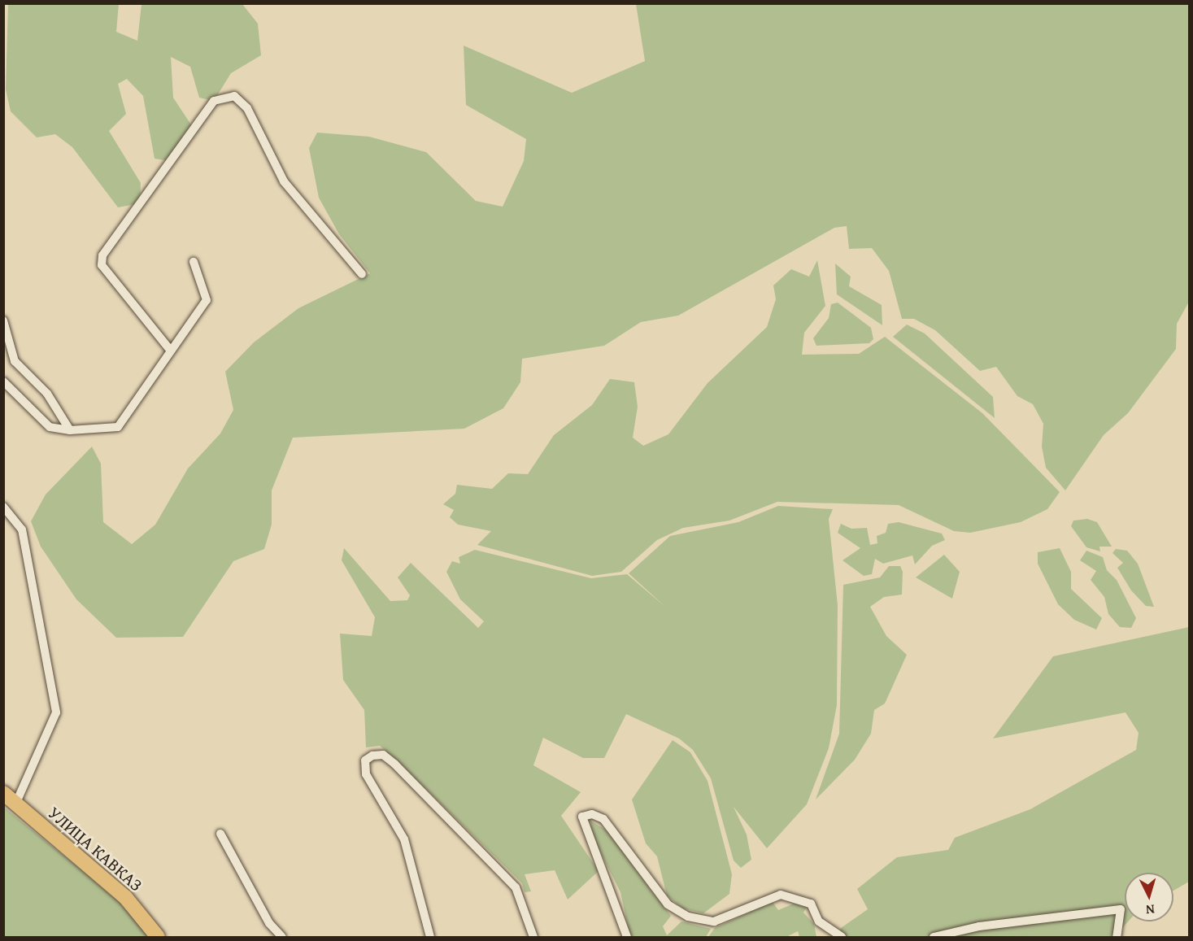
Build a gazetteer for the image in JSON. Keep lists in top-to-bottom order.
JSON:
{
  "streets": {
    "highway": ["УЛИЦА КАВКАЗ"]
  },
  "north": "bottom"
}
